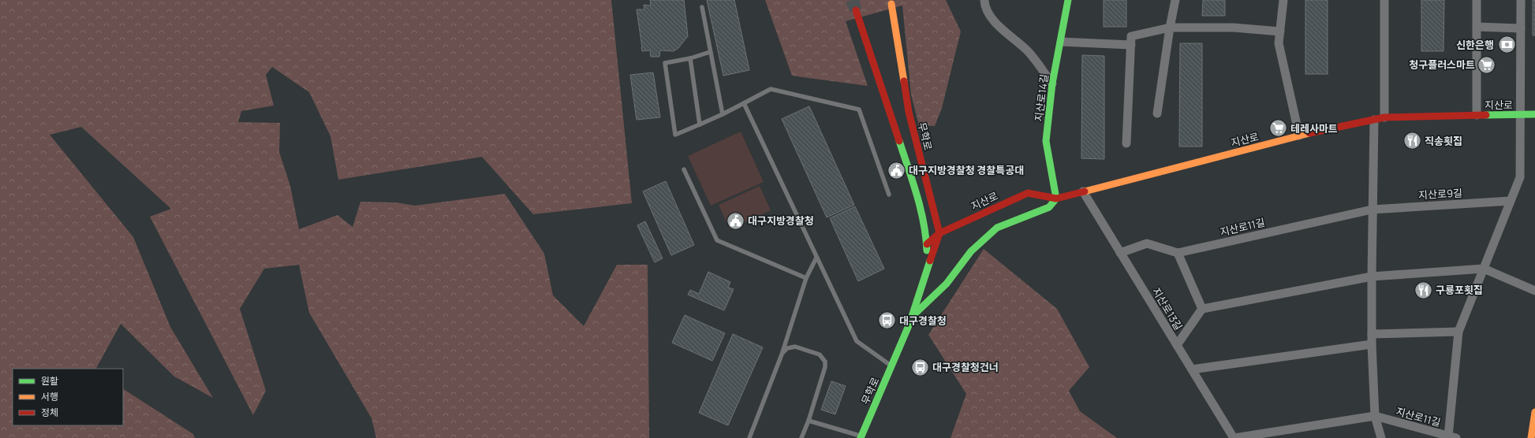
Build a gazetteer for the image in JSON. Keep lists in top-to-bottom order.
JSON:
{
  "streets": {
    "main road": ["지산로14길", "지산로", "무학로"],
    "street": ["지산로9길", "지산로11길", "지산로13길"]
  },
  "crossings": [
    ["지산로14길", "지산로"],
    ["지산로", "무학로"],
    ["지산로", "지산로13길"],
    ["지산로9길", "지산로11길"],
    ["지산로11길", "지산로13길"]
  ],
  "places": {
    "bank": ["신한은행"],
    "supermarket": ["청구플러스마트", "테레사마트"],
    "restaurant": ["직송횟집", "구룡포횟집"],
    "public building": ["대구지방경찰청 경찰특공대", "대구지방경찰청"],
    "bus stop": ["대구경찰청", "대구경찰청건너"]
  },
  "legend": ["원활", "서행", "정체"]
}
